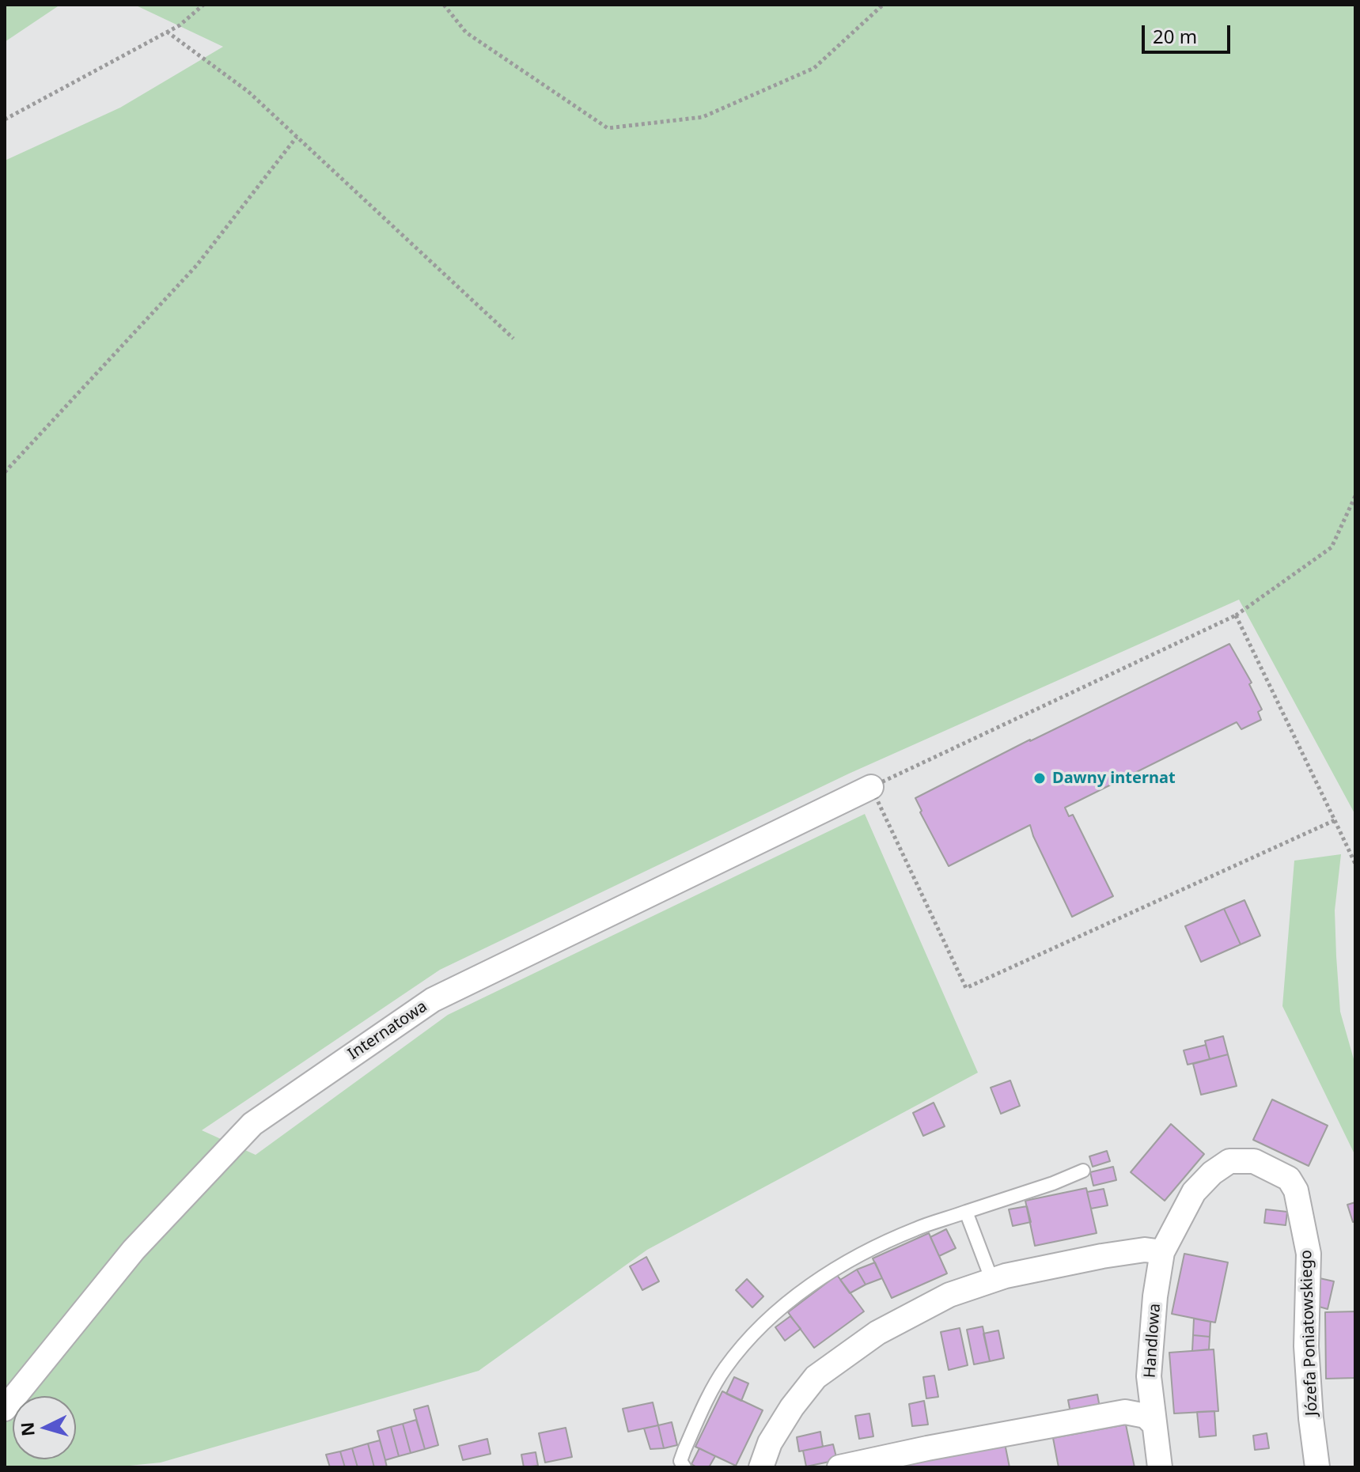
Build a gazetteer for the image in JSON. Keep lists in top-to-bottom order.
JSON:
{
  "streets": {
    "street": ["Internatowa", "Józefa Poniatowskiego", "Handlowa"]
  },
  "crossings": [
    ["Józefa Poniatowskiego", "Handlowa"]
  ],
  "places": ["Dawny internat"],
  "scale_bar": "20 m",
  "north": "left"
}
